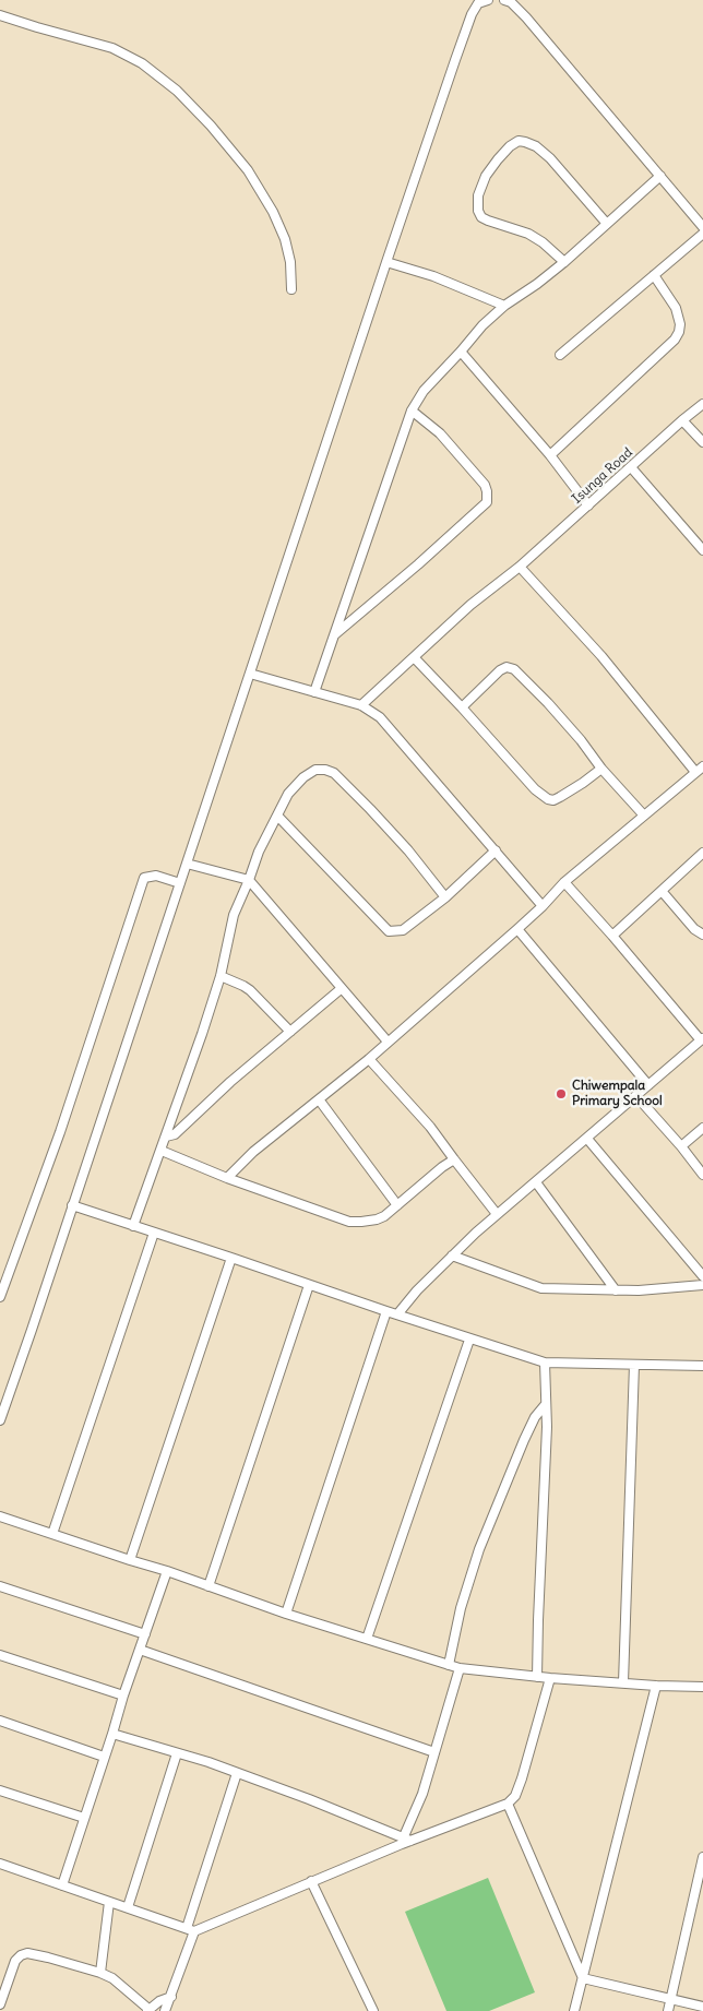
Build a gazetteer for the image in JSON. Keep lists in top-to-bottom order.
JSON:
{
  "streets": {
    "street": ["Isunga Road"]
  },
  "places": ["Chiwempala Primary School"]
}
